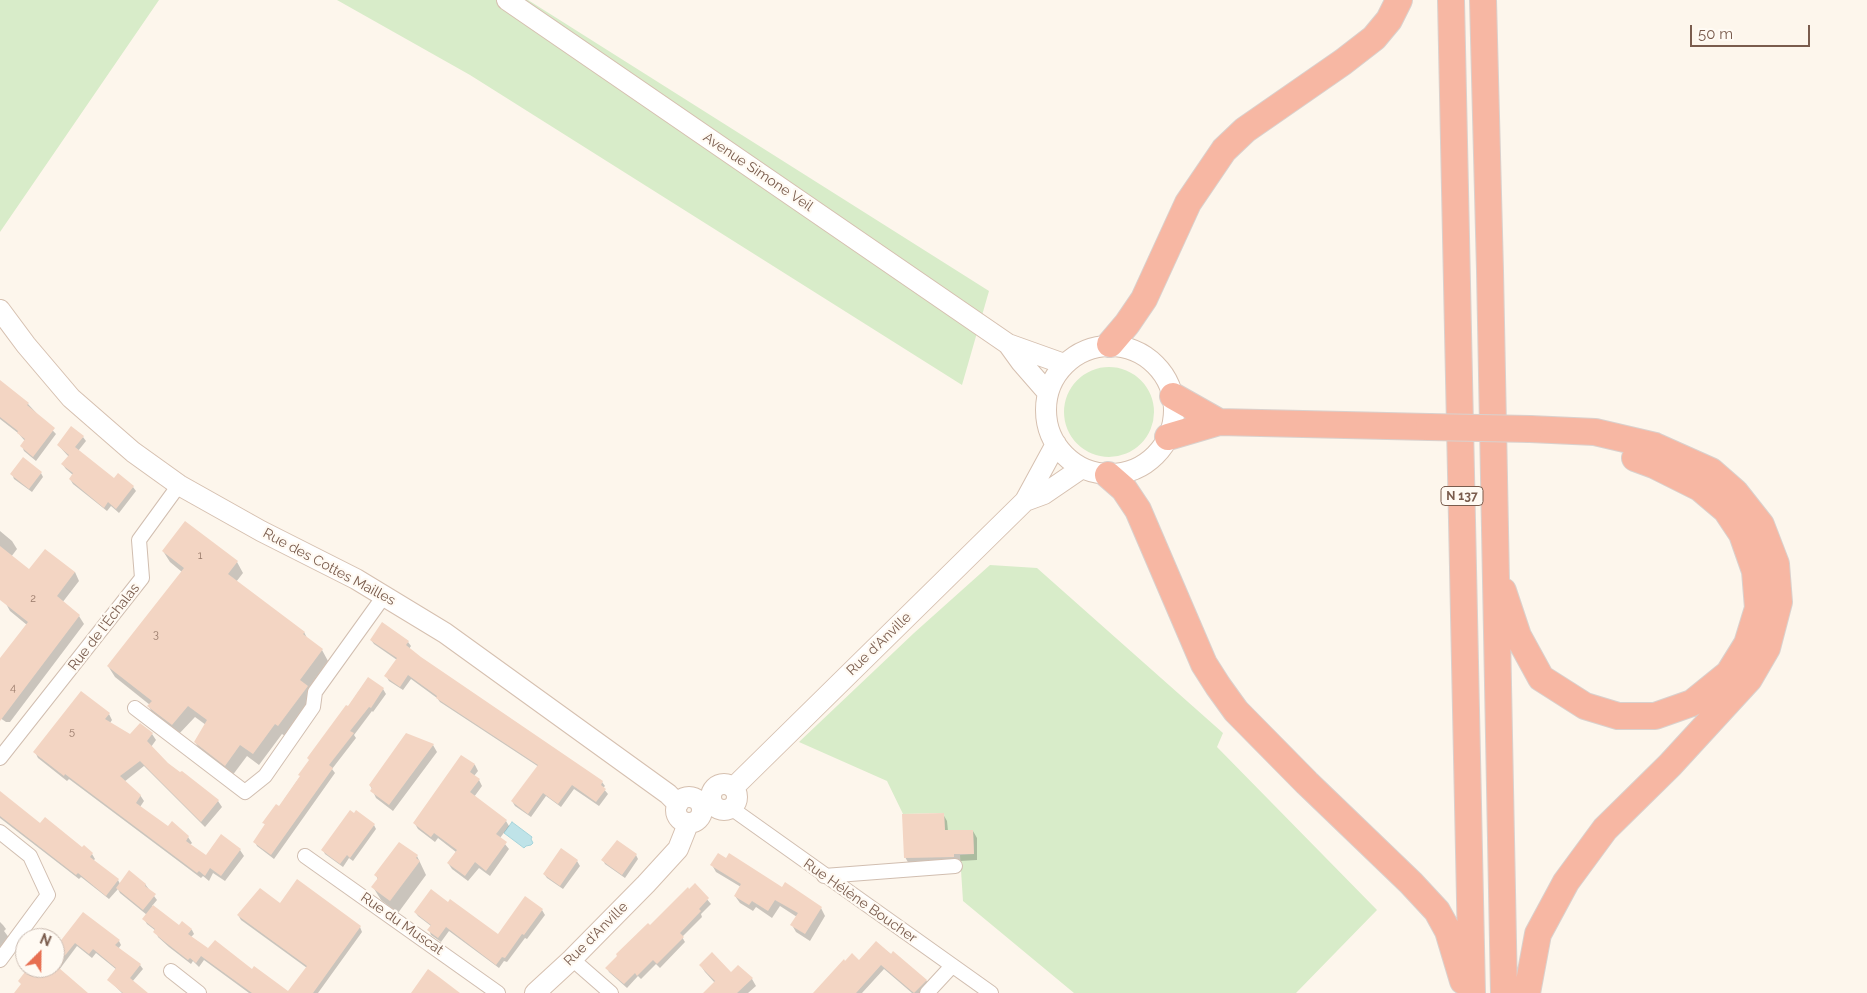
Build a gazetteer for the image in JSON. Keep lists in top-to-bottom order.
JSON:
{
  "streets": {
    "highway": ["N 137"],
    "street": [
      "Avenue Simone Veil",
      "Rue des Cottes Mailles",
      "Rue de l'Échalas",
      "Rue d'Anville",
      "Rue Hélène Boucher",
      "Rue du Muscat"
    ]
  },
  "crossings": [
    ["Avenue Simone Veil", "Rue d'Anville"],
    ["Rue des Cottes Mailles", "Rue de l'Échalas"],
    ["Rue des Cottes Mailles", "Rue d'Anville"],
    ["Rue des Cottes Mailles", "Rue Hélène Boucher"],
    ["Rue d'Anville", "Rue Hélène Boucher"]
  ],
  "house_numbers": [
    "1",
    "2",
    "3",
    "4",
    "5"
  ],
  "scale_bar": "50 m",
  "north": "top right"
}
